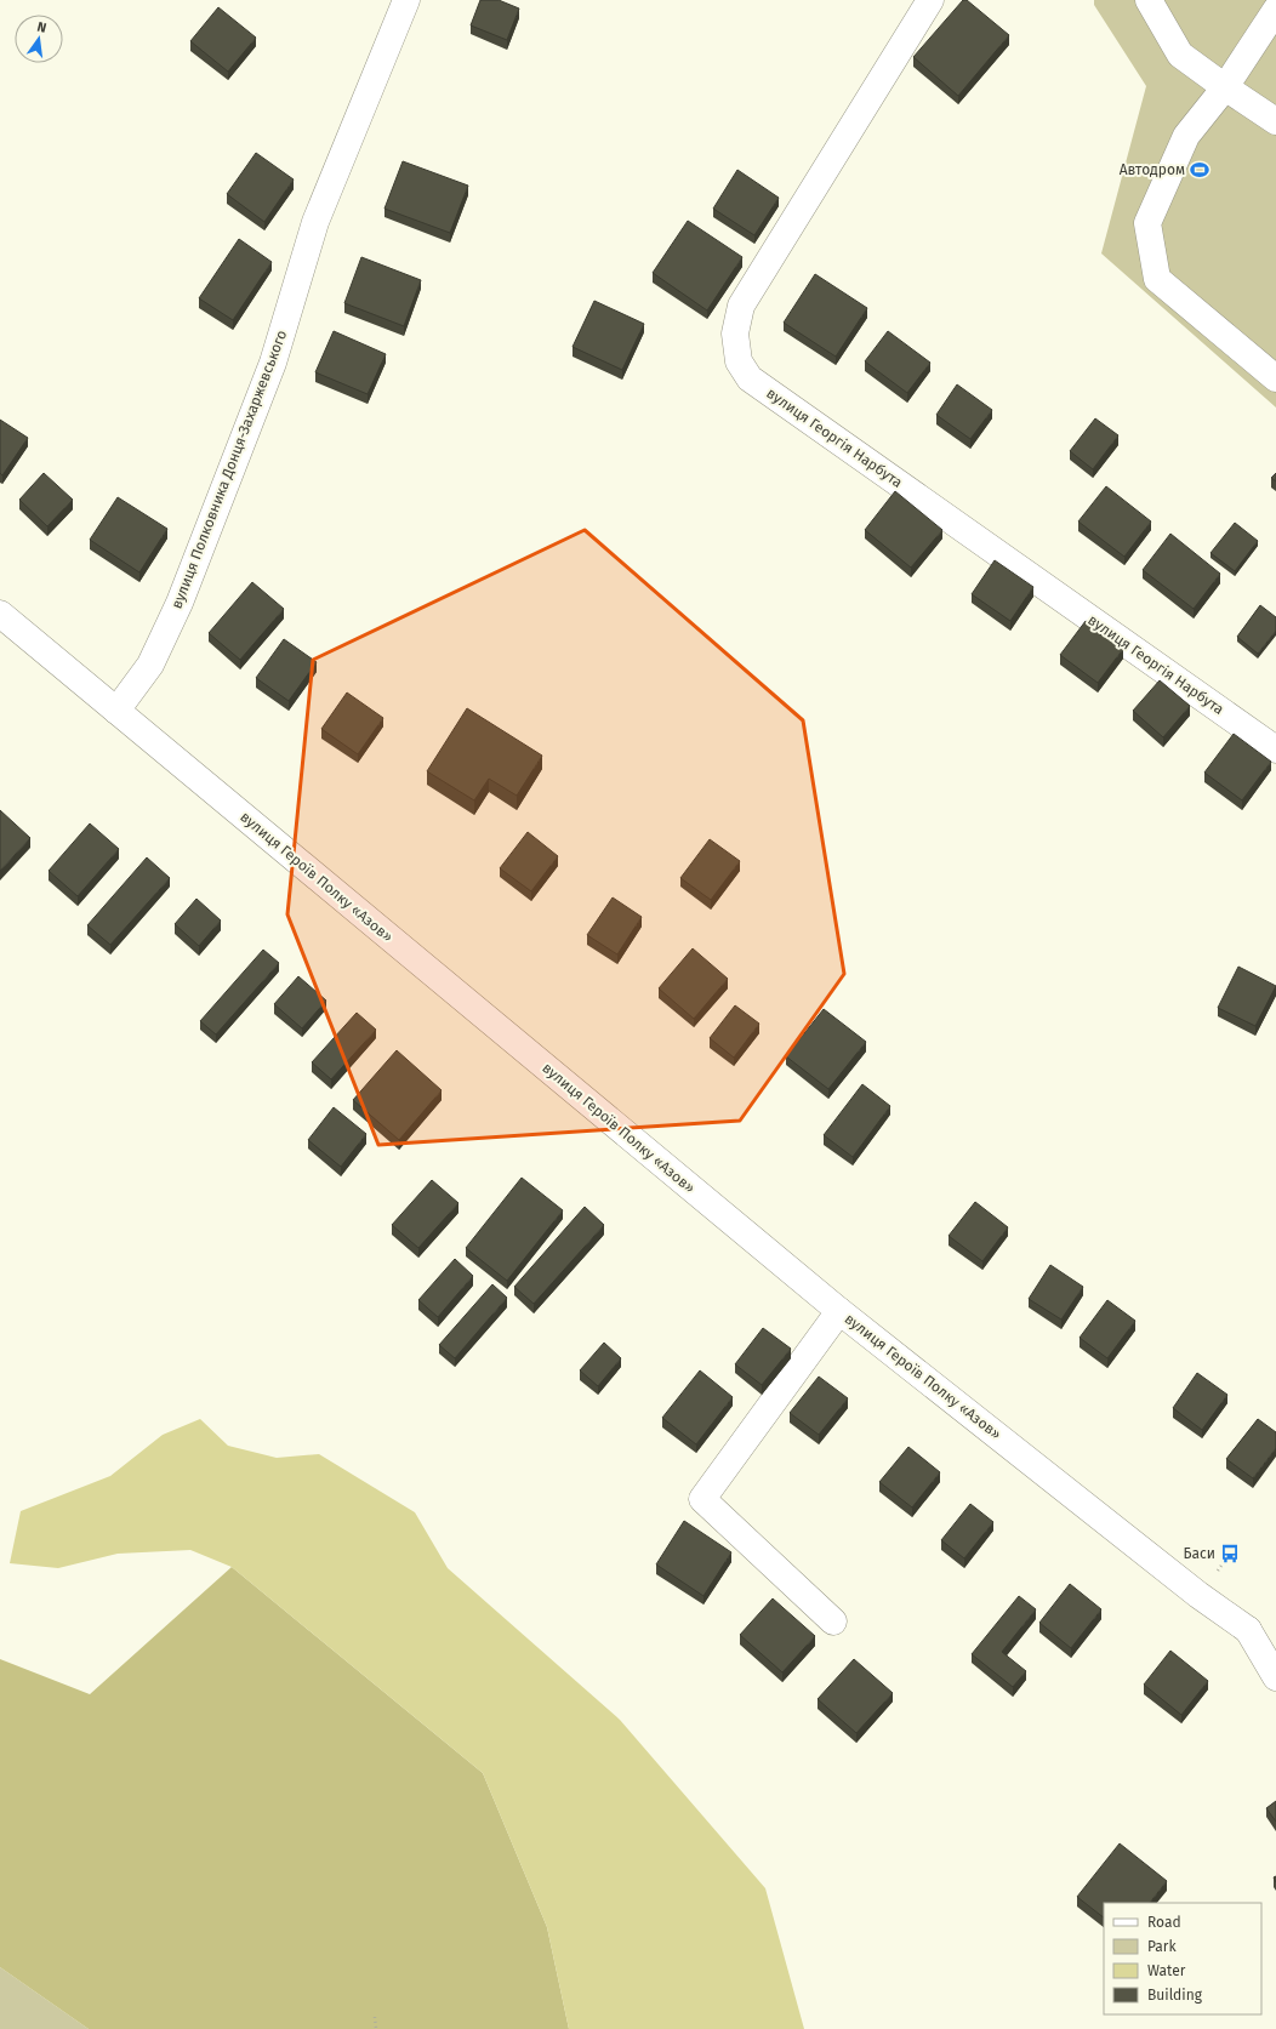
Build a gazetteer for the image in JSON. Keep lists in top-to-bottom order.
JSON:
{
  "streets": {
    "street": ["вулиця Георгія Нарбута", "вулиця Полковника Донця-Захаржевського", "вулиця Героїв Полку «Азов»"]
  },
  "crossings": [
    ["вулиця Полковника Донця-Захаржевського", "вулиця Героїв Полку «Азов»"]
  ],
  "places": {
    "sports": ["Автодром"],
    "bus stop": ["Баси"]
  },
  "legend": [
    "Road",
    "Park",
    "Water",
    "Building"
  ],
  "north": "top"
}
